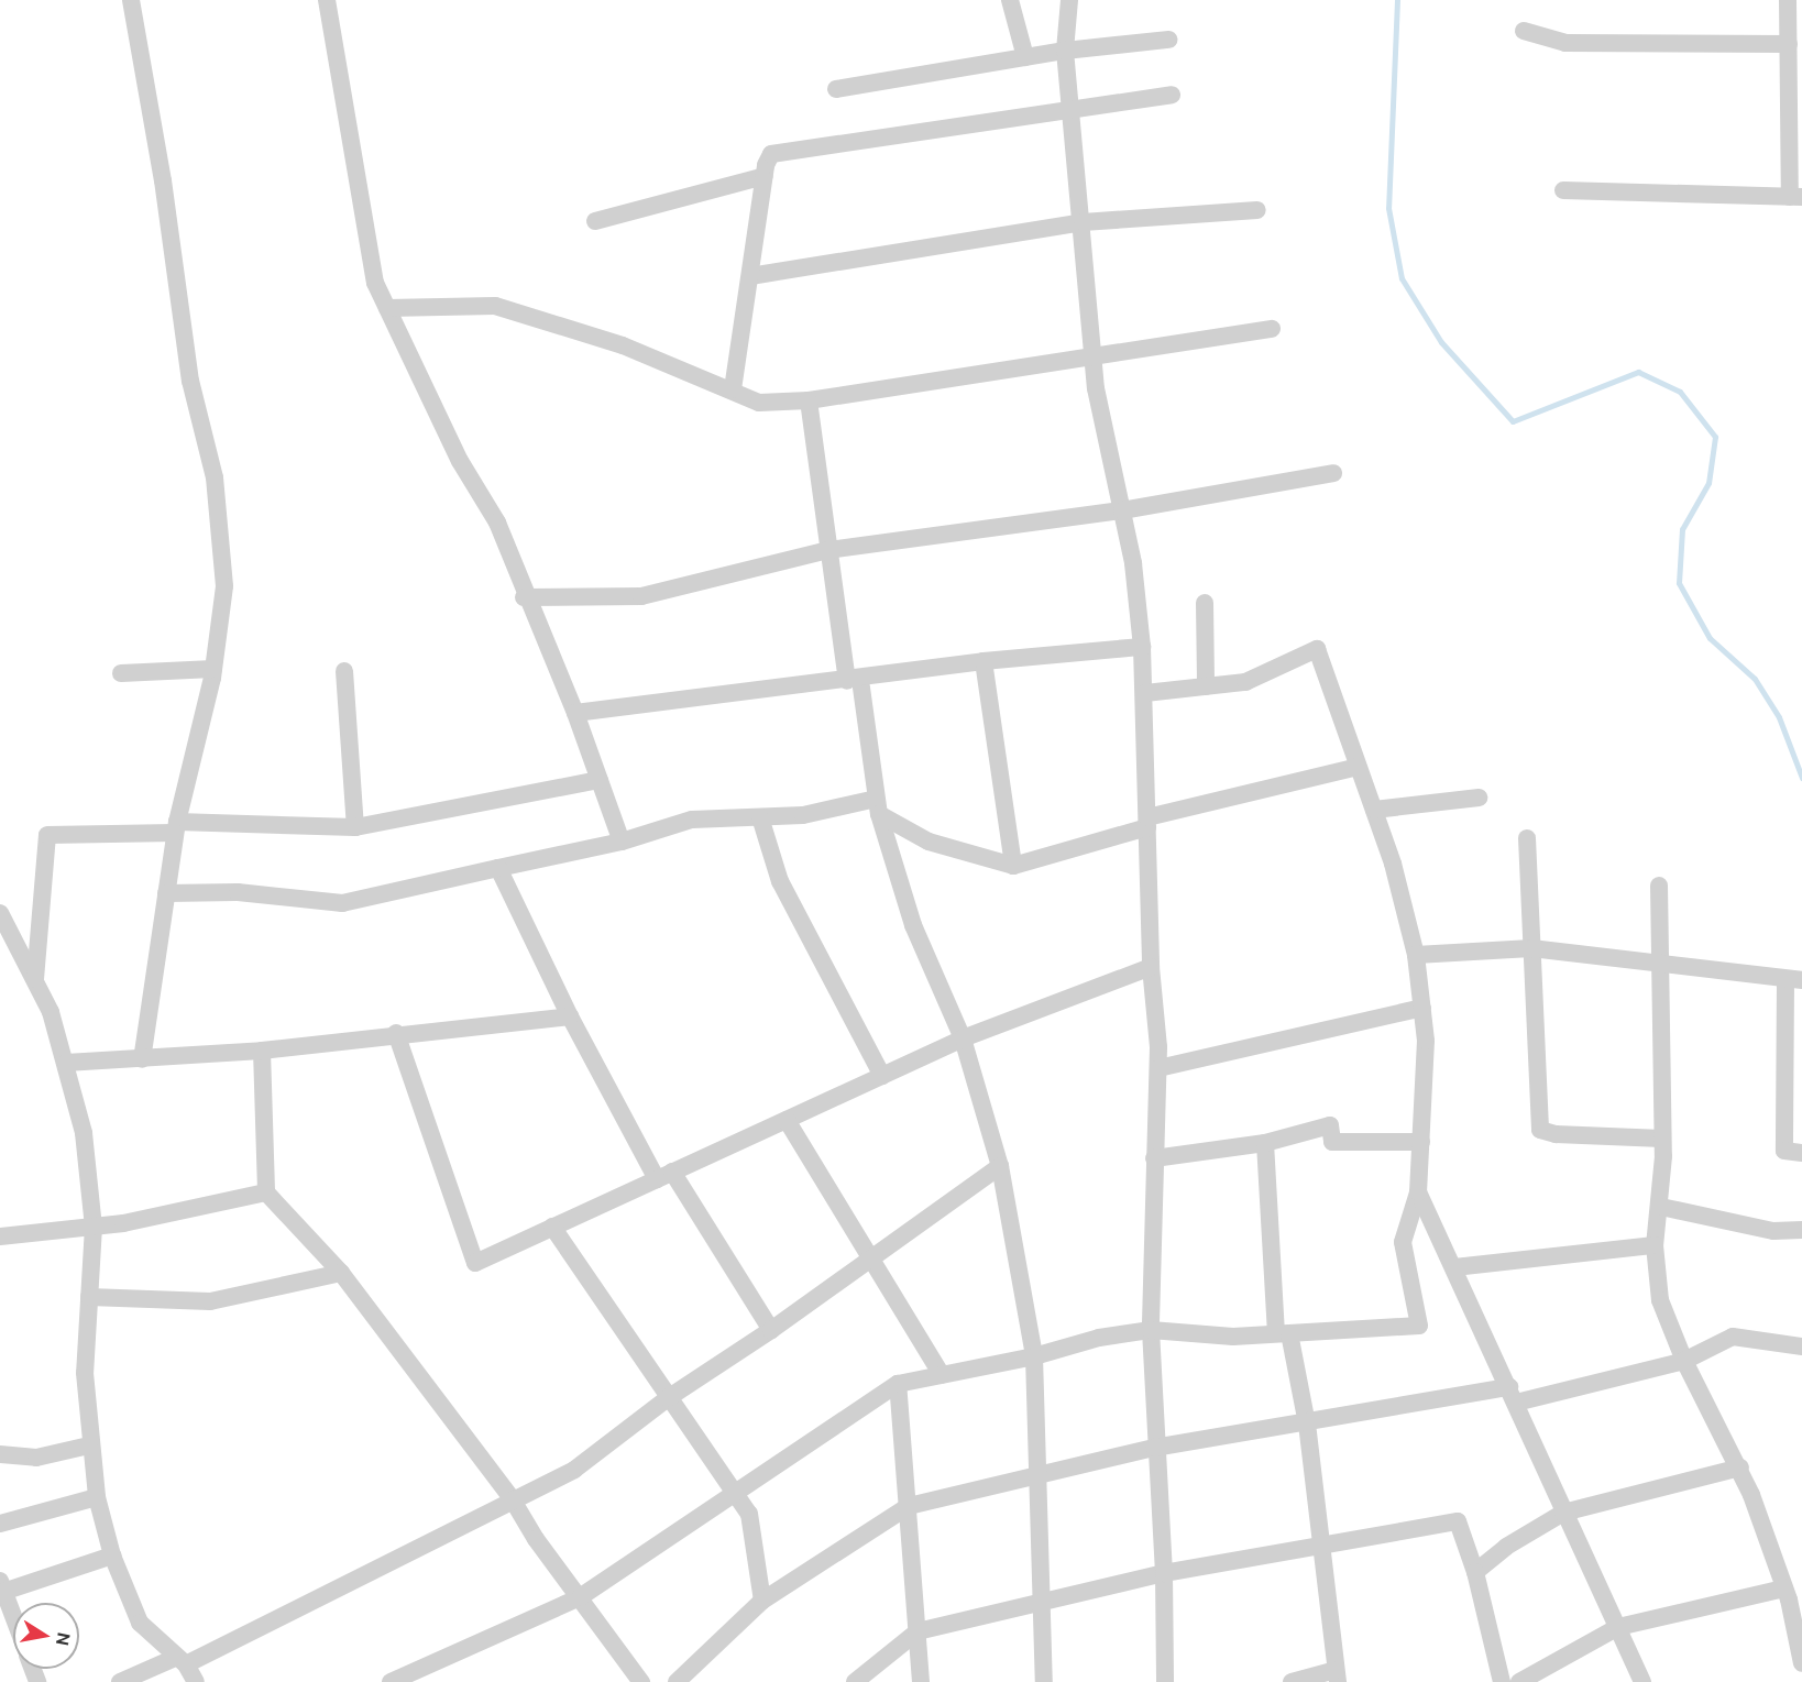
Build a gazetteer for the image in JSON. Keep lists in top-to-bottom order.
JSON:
{
  "north": "right"
}
